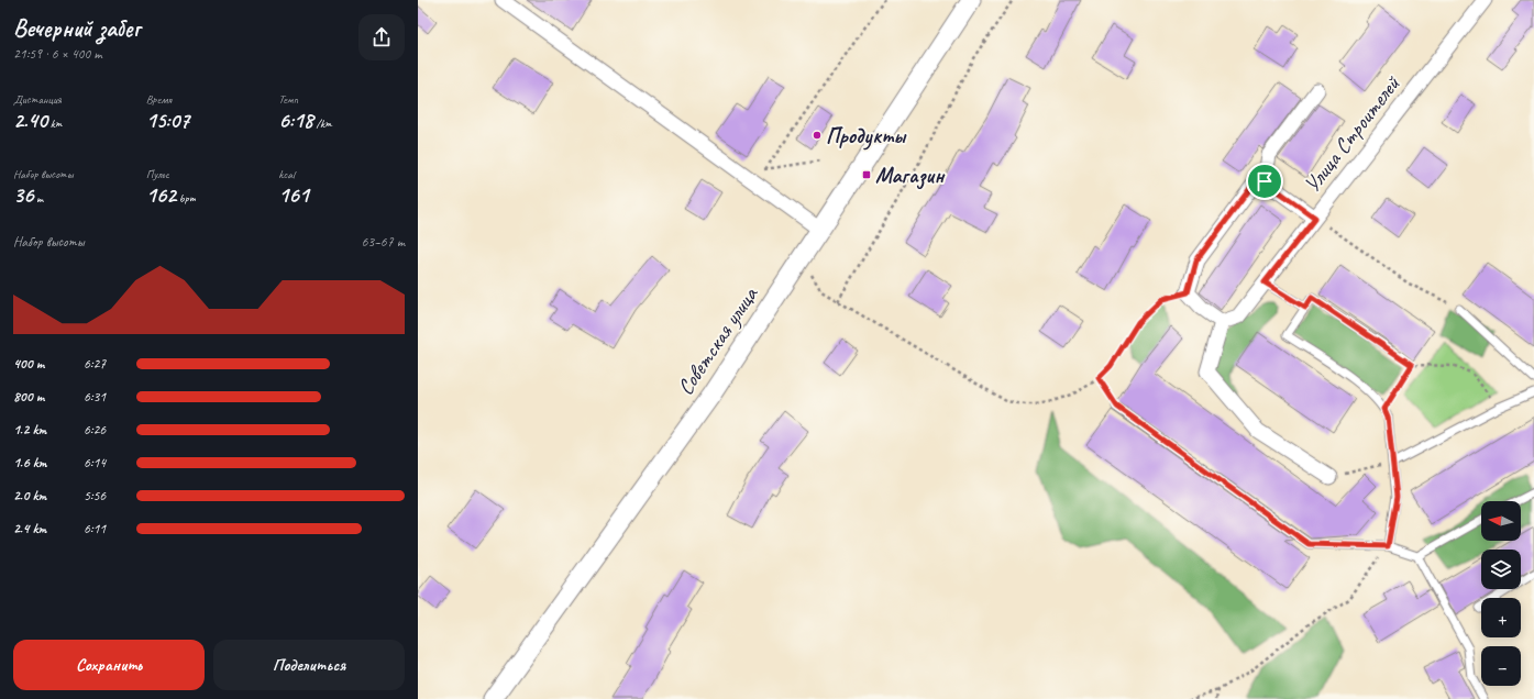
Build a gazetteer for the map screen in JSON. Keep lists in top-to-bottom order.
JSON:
{
  "streets": {
    "street": ["Улица Строителей", "Советская улица"]
  },
  "places": {
    "other": ["Продукты"],
    "transit": ["Магазин"]
  },
  "north": "left",
  "page": {
    "heading": ["Вечерний забег", "21:59 · 6 × 400 m"],
    "stats": [
      ["Дистанция", "2.40 km"],
      ["Время", "15:07"],
      ["Темп", "6:18 /km"],
      ["Набор высоты", "36 m"],
      ["Пульс", "162 bpm"],
      ["kcal", "161"]
    ],
    "chart": ["Набор высоты", "63–67 m"],
    "list": [
      {
        "name": "400 m",
        "note": "6:27"
      },
      {
        "name": "800 m",
        "note": "6:31"
      },
      {
        "name": "1.2 km",
        "note": "6:26"
      },
      {
        "name": "1.6 km",
        "note": "6:14"
      },
      {
        "name": "2.0 km",
        "note": "5:56"
      },
      {
        "name": "2.4 km",
        "note": "6:11"
      }
    ],
    "map_buttons": ["+", "−"],
    "buttons": ["Сохранить", "Поделиться"]
  }
}
